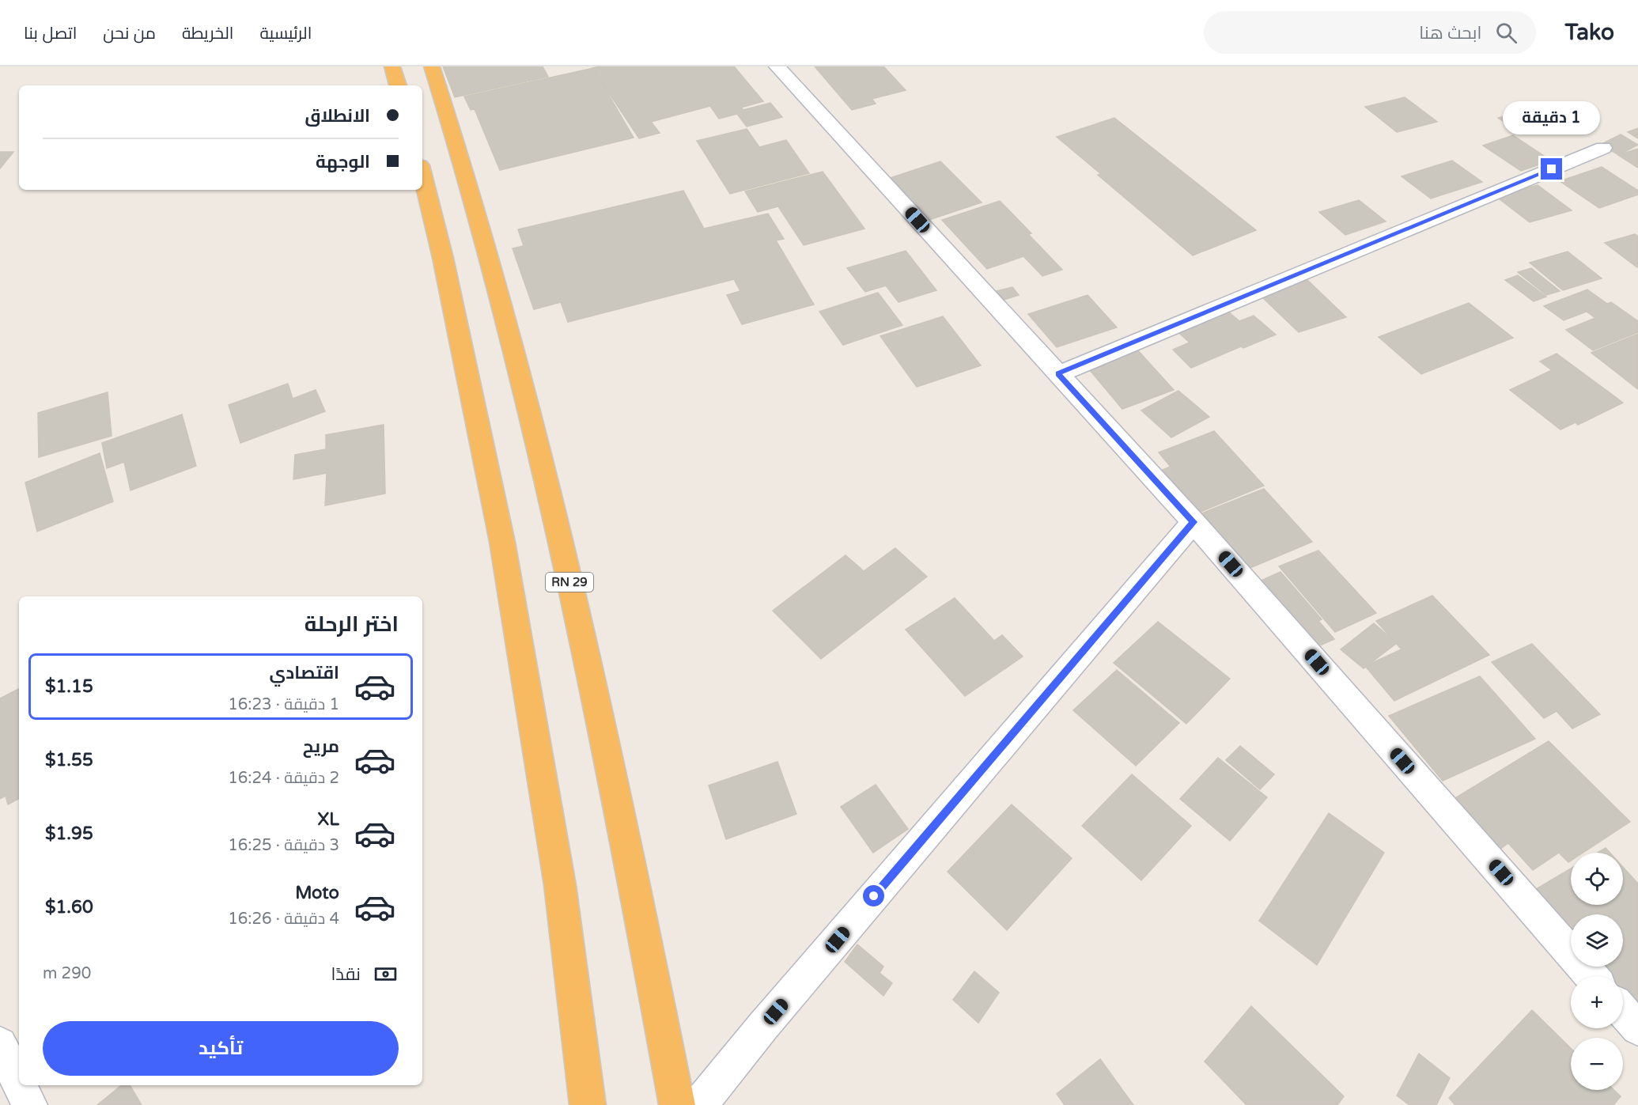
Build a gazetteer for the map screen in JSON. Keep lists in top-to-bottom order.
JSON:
{
  "streets": {
    "highway": ["RN 29"]
  },
  "page": {
    "header": "Tako",
    "search": "ابحث هنا",
    "nav": [
      "الرئيسية",
      "الخريطة",
      "من نحن",
      "اتصل بنا"
    ],
    "banner": ["الانطلاق", "الوجهة"],
    "bubble": "1 دقيقة",
    "heading": "اختر الرحلة",
    "list": [
      {
        "name": "اقتصادي",
        "note": "1 دقيقة · 16:23",
        "value": "$1.15"
      },
      {
        "name": "مريح",
        "note": "2 دقيقة · 16:24",
        "value": "$1.55"
      },
      {
        "name": "XL",
        "note": "3 دقيقة · 16:25",
        "value": "$1.95"
      },
      {
        "name": "Moto",
        "note": "4 دقيقة · 16:26",
        "value": "$1.60"
      }
    ],
    "map_buttons": ["+", "−"],
    "pay": ["نقدًا", "290 m"],
    "buttons": "تأكيد"
  }
}
